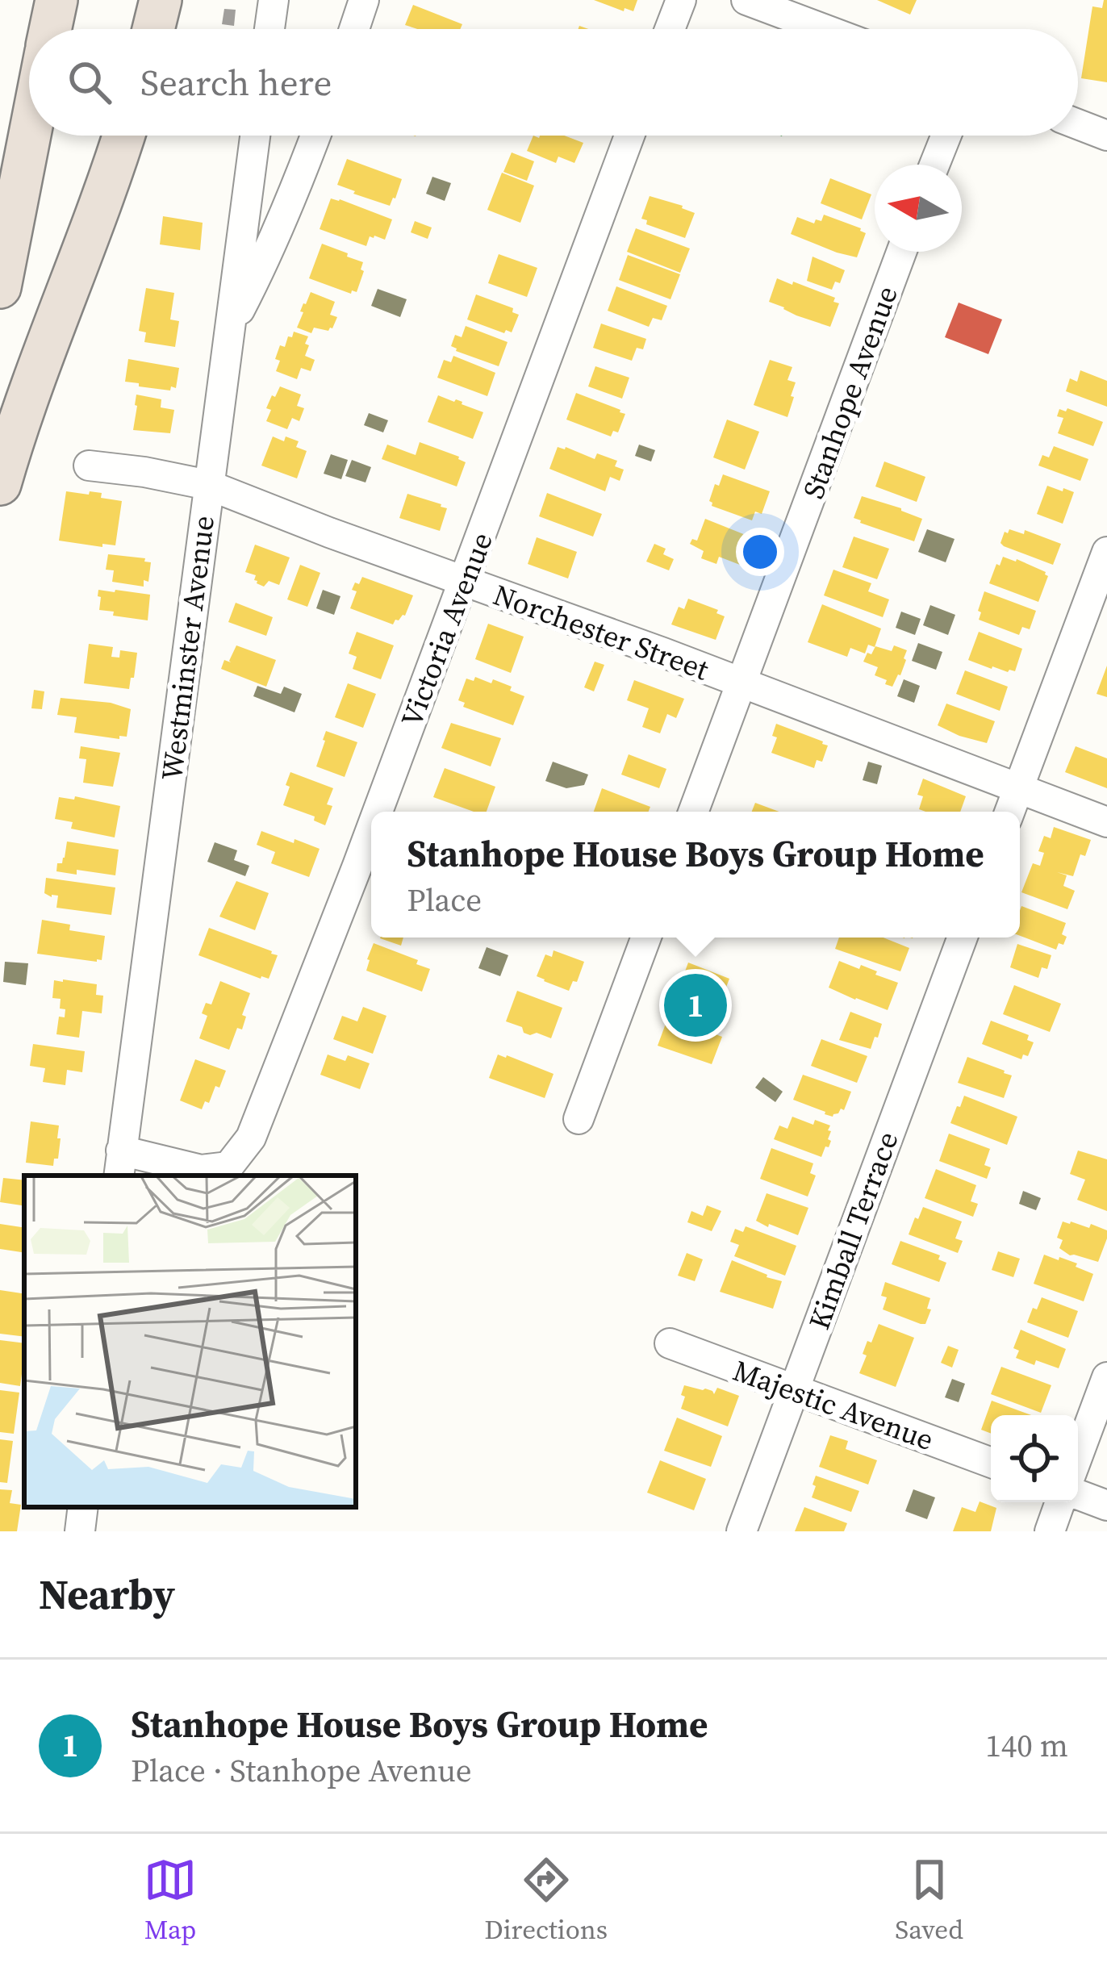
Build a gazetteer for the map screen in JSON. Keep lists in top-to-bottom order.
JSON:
{
  "streets": {
    "street": [
      "Stanhope Avenue",
      "Victoria Avenue",
      "Norchester Street",
      "Westminster Avenue",
      "Kimball Terrace",
      "Majestic Avenue"
    ]
  },
  "crossings": [
    ["Stanhope Avenue", "Norchester Street"],
    ["Victoria Avenue", "Norchester Street"],
    ["Victoria Avenue", "Westminster Avenue"],
    ["Norchester Street", "Westminster Avenue"],
    ["Kimball Terrace", "Majestic Avenue"]
  ],
  "north": "left",
  "page": {
    "search": "Search here",
    "popup": ["Stanhope House Boys Group Home", "Place"],
    "pins": "1",
    "heading": "Nearby",
    "list": [
      {
        "mark": "1",
        "name": "Stanhope House Boys Group Home",
        "note": "Place · Stanhope Avenue",
        "value": "140 m"
      }
    ],
    "nav": ["Map", "Directions", "Saved"]
  }
}
